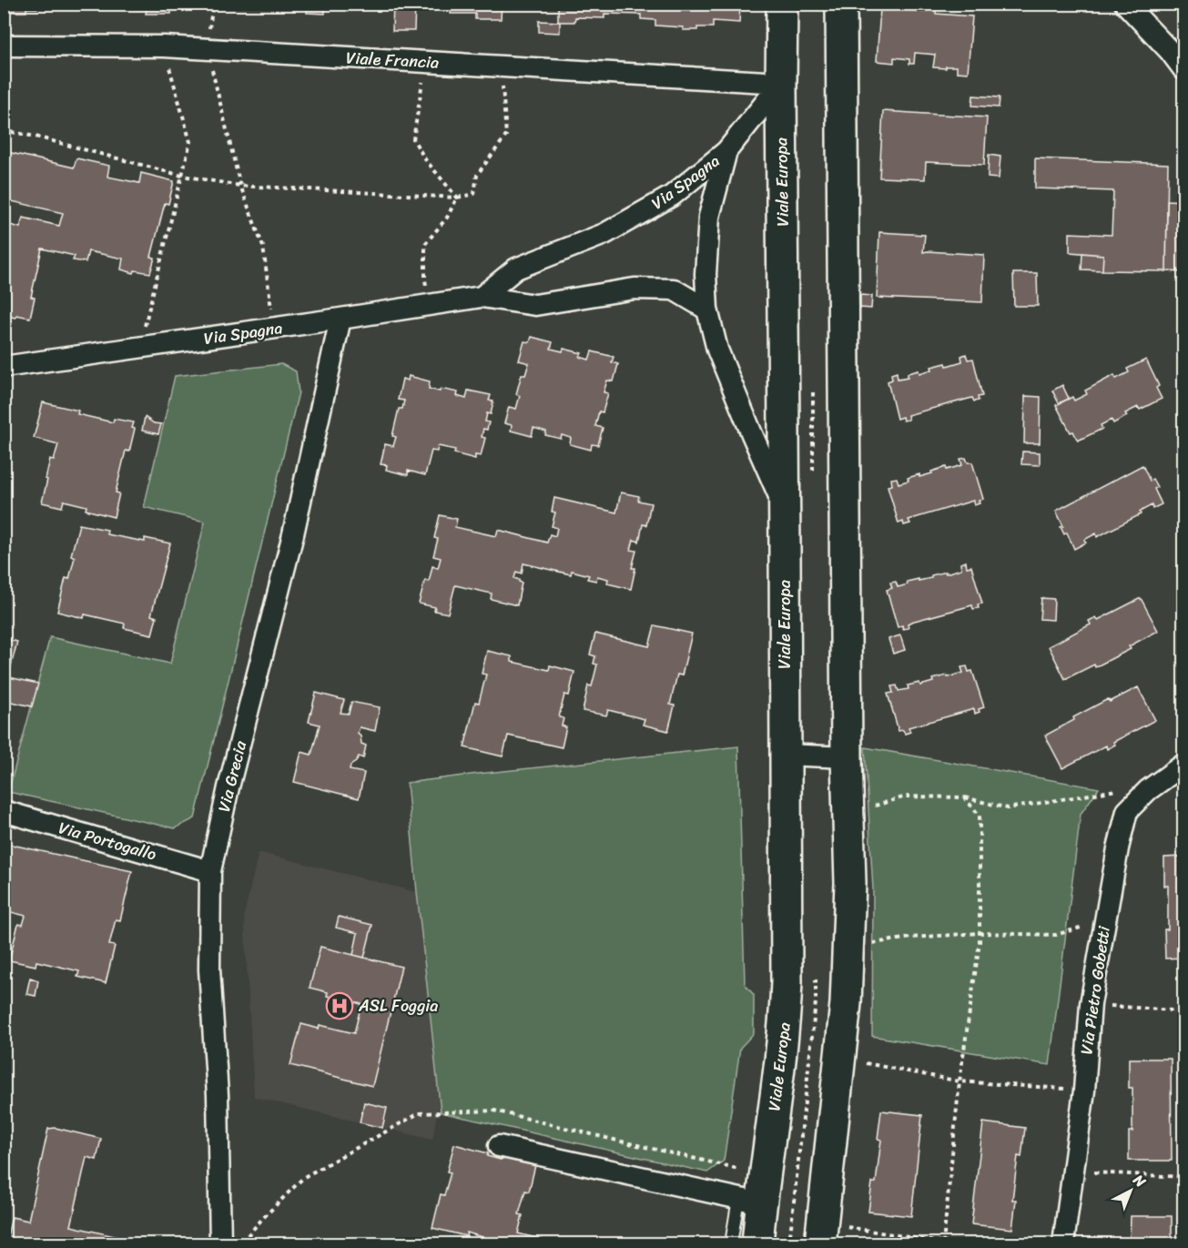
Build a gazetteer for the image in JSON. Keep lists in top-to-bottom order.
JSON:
{
  "streets": {
    "street": [
      "Viale Francia",
      "Via Spagna",
      "Viale Europa",
      "Via Grecia",
      "Via Portogallo",
      "Via Pietro Gobetti"
    ]
  },
  "crossings": [
    ["Viale Francia", "Via Spagna"],
    ["Viale Francia", "Viale Europa"],
    ["Via Spagna", "Viale Europa"],
    ["Via Spagna", "Via Grecia"],
    ["Via Grecia", "Via Portogallo"]
  ],
  "places": {
    "hospital": ["ASL Foggia"]
  },
  "north": "top right"
}
